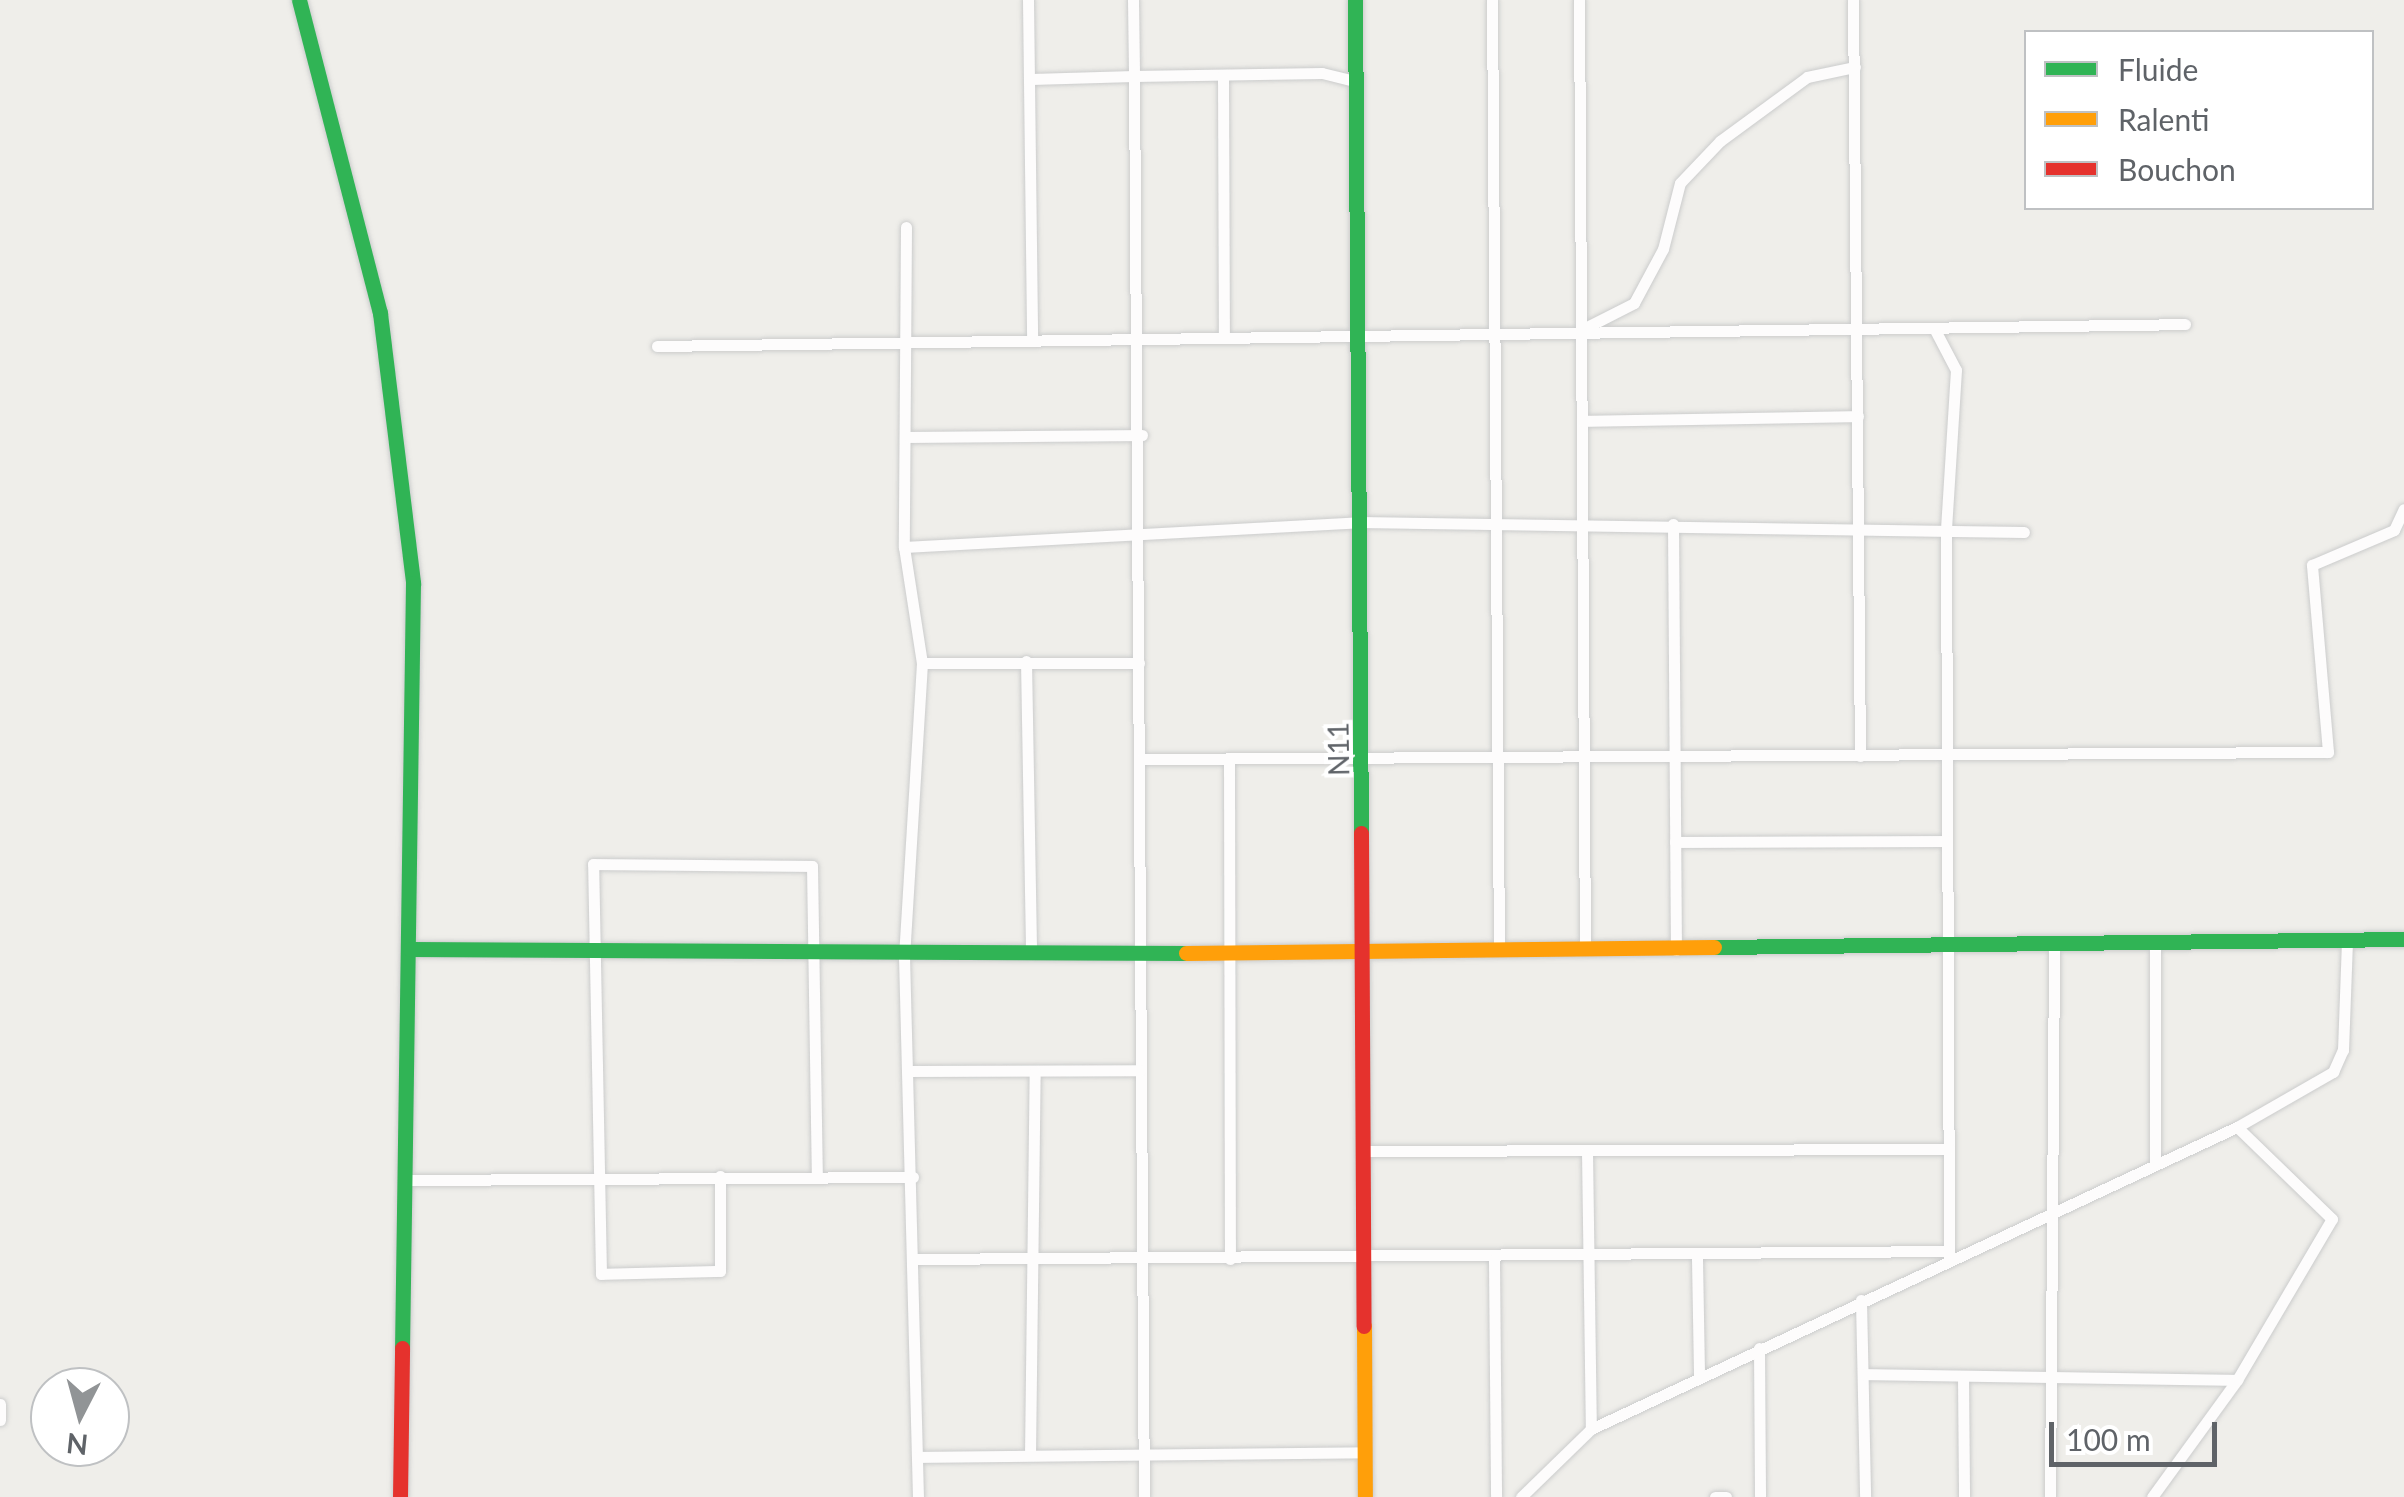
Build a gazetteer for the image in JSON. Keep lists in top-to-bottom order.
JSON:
{
  "streets": {
    "street": ["N11"]
  },
  "legend": ["Fluide", "Ralenti", "Bouchon"],
  "scale_bar": "100 m",
  "north": "bottom"
}
